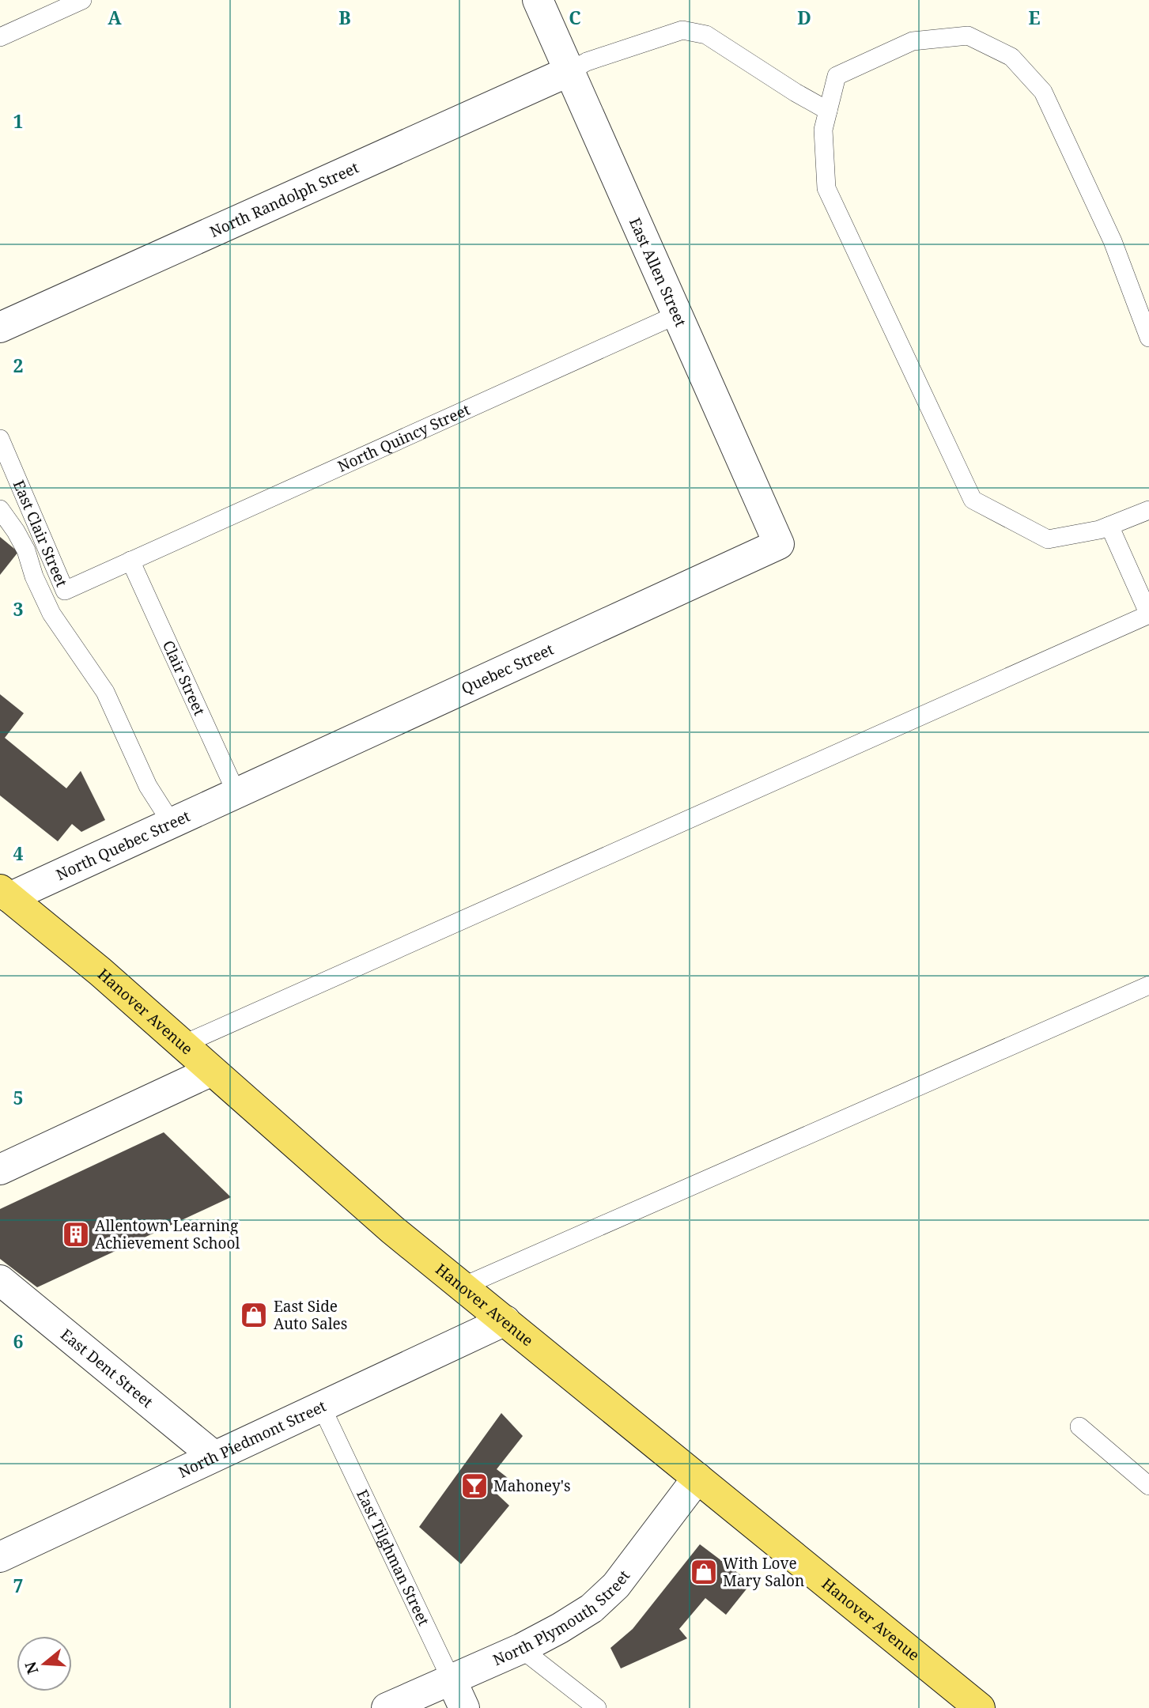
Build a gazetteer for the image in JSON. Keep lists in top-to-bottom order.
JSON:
{
  "streets": {
    "main road": ["Hanover Avenue"],
    "street": [
      "North Randolph Street",
      "East Allen Street",
      "Quebec Street",
      "North Quebec Street",
      "East Dent Street",
      "North Piedmont Street",
      "East Tilghman Street",
      "North Plymouth Street"
    ],
    "lane": ["North Quincy Street", "East Clair Street", "Clair Street"]
  },
  "crossings": [
    ["North Randolph Street", "East Allen Street"],
    ["East Allen Street", "North Quincy Street"],
    ["East Allen Street", "Quebec Street"],
    ["North Quincy Street", "East Clair Street"],
    ["North Quincy Street", "Clair Street"],
    ["East Clair Street", "Clair Street"],
    ["Quebec Street", "Clair Street"],
    ["Quebec Street", "North Quebec Street"],
    ["Clair Street", "North Quebec Street"],
    ["North Quebec Street", "Hanover Avenue"],
    ["Hanover Avenue", "North Piedmont Street"],
    ["Hanover Avenue", "North Plymouth Street"],
    ["East Dent Street", "North Piedmont Street"],
    ["North Piedmont Street", "East Tilghman Street"],
    ["East Tilghman Street", "North Plymouth Street"]
  ],
  "places": {
    "building": ["Allentown Learning Achievement School"],
    "shop": ["East Side Auto Sales", "With Love Mary Salon"],
    "bar": ["Mahoney's"]
  },
  "north": "left",
  "grid": {
    "columns": [
      "A",
      "B",
      "C",
      "D",
      "E"
    ],
    "rows": [
      "1",
      "2",
      "3",
      "4",
      "5",
      "6",
      "7"
    ]
  }
}
